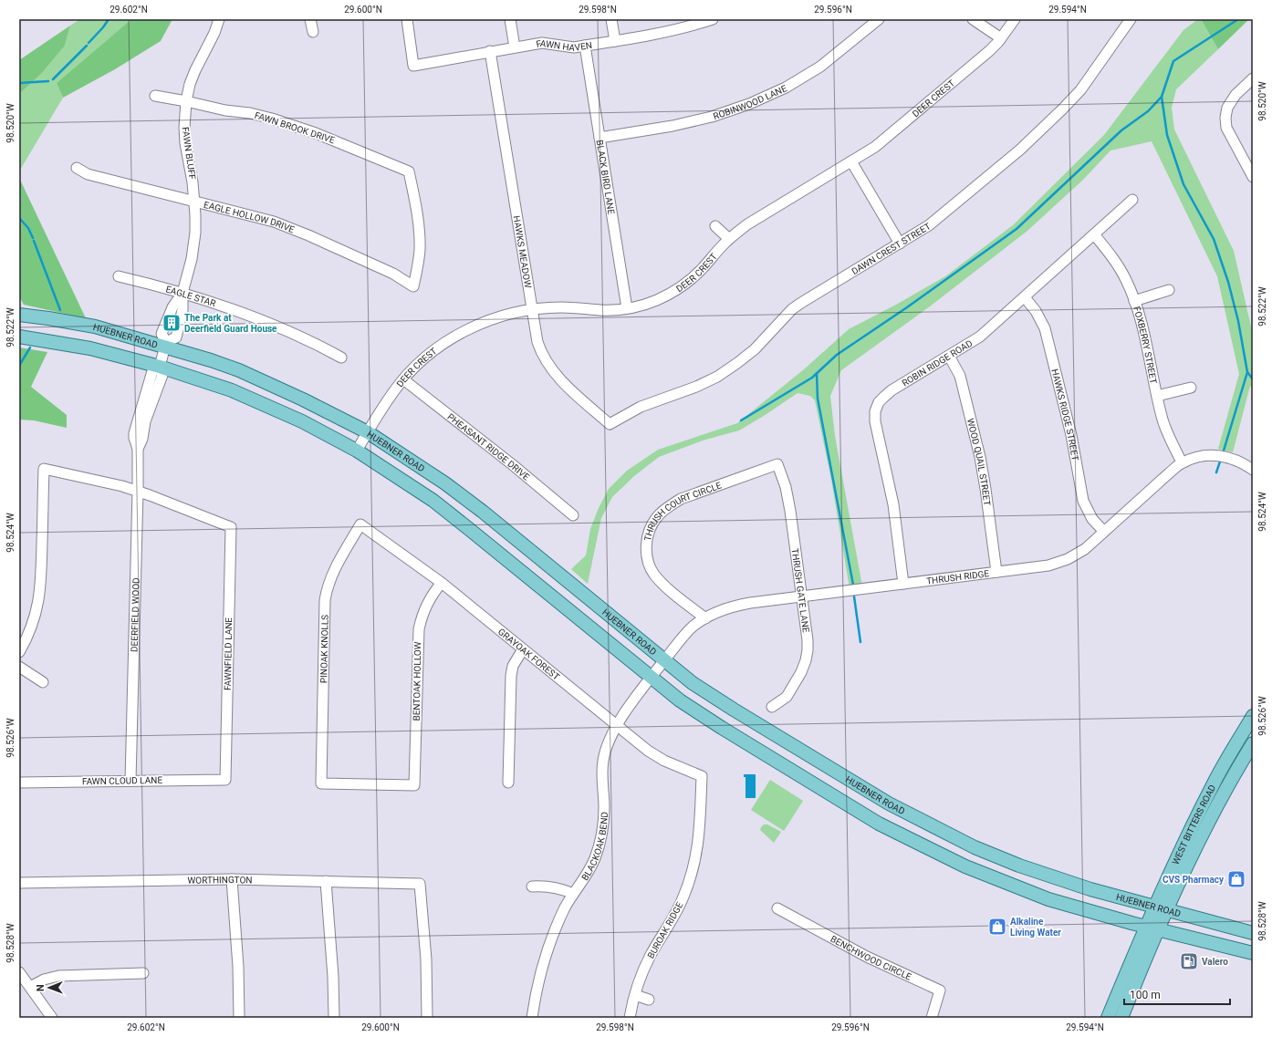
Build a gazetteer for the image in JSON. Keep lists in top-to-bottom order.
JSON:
{
  "streets": {
    "main road": ["HUEBNER ROAD", "WEST BITTERS ROAD"],
    "street": [
      "FAWN HAVEN",
      "DEER CREST",
      "ROBINWOOD LANE",
      "FAWN BROOK DRIVE",
      "FAWN BLUFF",
      "BLACK BIRD LANE",
      "EAGLE HOLLOW DRIVE",
      "DAWN CREST STREET",
      "HAWKS MEADOW",
      "EAGLE STAR",
      "FOXBERRY STREET",
      "ROBIN RIDGE ROAD",
      "HAWKS RIDGE STREET",
      "PHEASANT RIDGE DRIVE",
      "WOOD QUAIL STREET",
      "THRUSH COURT CIRCLE",
      "THRUSH RIDGE",
      "THRUSH GATE LANE",
      "DEERFIELD WOOD",
      "PINOAK KNOLLS",
      "FAWNFIELD LANE",
      "GRAYOAK FOREST",
      "BENTOAK HOLLOW",
      "FAWN CLOUD LANE",
      "BLACKOAK BEND",
      "WORTHINGTON",
      "BUROAK RIDGE",
      "BENCHWOOD CIRCLE"
    ]
  },
  "crossings": [
    ["FAWN HAVEN", "BLACK BIRD LANE"],
    ["FAWN HAVEN", "HAWKS MEADOW"],
    ["DEER CREST", "BLACK BIRD LANE"],
    ["DEER CREST", "HAWKS MEADOW"],
    ["DEER CREST", "HUEBNER ROAD"],
    ["DEER CREST", "PHEASANT RIDGE DRIVE"],
    ["ROBINWOOD LANE", "BLACK BIRD LANE"],
    ["FAWN BROOK DRIVE", "FAWN BLUFF"],
    ["FAWN BROOK DRIVE", "EAGLE HOLLOW DRIVE"],
    ["FAWN BLUFF", "EAGLE HOLLOW DRIVE"],
    ["FAWN BLUFF", "EAGLE STAR"],
    ["FAWN BLUFF", "HUEBNER ROAD"],
    ["DAWN CREST STREET", "HAWKS MEADOW"],
    ["HUEBNER ROAD", "THRUSH RIDGE"],
    ["HUEBNER ROAD", "WEST BITTERS ROAD"],
    ["FOXBERRY STREET", "ROBIN RIDGE ROAD"],
    ["FOXBERRY STREET", "THRUSH RIDGE"],
    ["ROBIN RIDGE ROAD", "HAWKS RIDGE STREET"],
    ["ROBIN RIDGE ROAD", "WOOD QUAIL STREET"],
    ["ROBIN RIDGE ROAD", "THRUSH RIDGE"],
    ["HAWKS RIDGE STREET", "THRUSH RIDGE"],
    ["WOOD QUAIL STREET", "THRUSH RIDGE"],
    ["THRUSH COURT CIRCLE", "THRUSH RIDGE"],
    ["THRUSH COURT CIRCLE", "THRUSH GATE LANE"],
    ["THRUSH RIDGE", "THRUSH GATE LANE"],
    ["THRUSH RIDGE", "BLACKOAK BEND"],
    ["DEERFIELD WOOD", "FAWNFIELD LANE"],
    ["DEERFIELD WOOD", "FAWN CLOUD LANE"],
    ["PINOAK KNOLLS", "GRAYOAK FOREST"],
    ["PINOAK KNOLLS", "BENTOAK HOLLOW"],
    ["FAWNFIELD LANE", "FAWN CLOUD LANE"],
    ["GRAYOAK FOREST", "BENTOAK HOLLOW"],
    ["GRAYOAK FOREST", "BLACKOAK BEND"],
    ["GRAYOAK FOREST", "BUROAK RIDGE"]
  ],
  "places": {
    "building": ["The Park at Deerfield Guard House"],
    "shop": ["CVS Pharmacy", "Alkaline Living Water"],
    "fuel station": ["Valero"]
  },
  "scale_bar": "100 m",
  "north": "left",
  "coordinates": [
    "29.602°N",
    "29.600°N",
    "29.598°N",
    "29.596°N",
    "29.594°N",
    "98.520°W",
    "98.522°W",
    "98.524°W",
    "98.526°W",
    "98.528°W"
  ]
}
